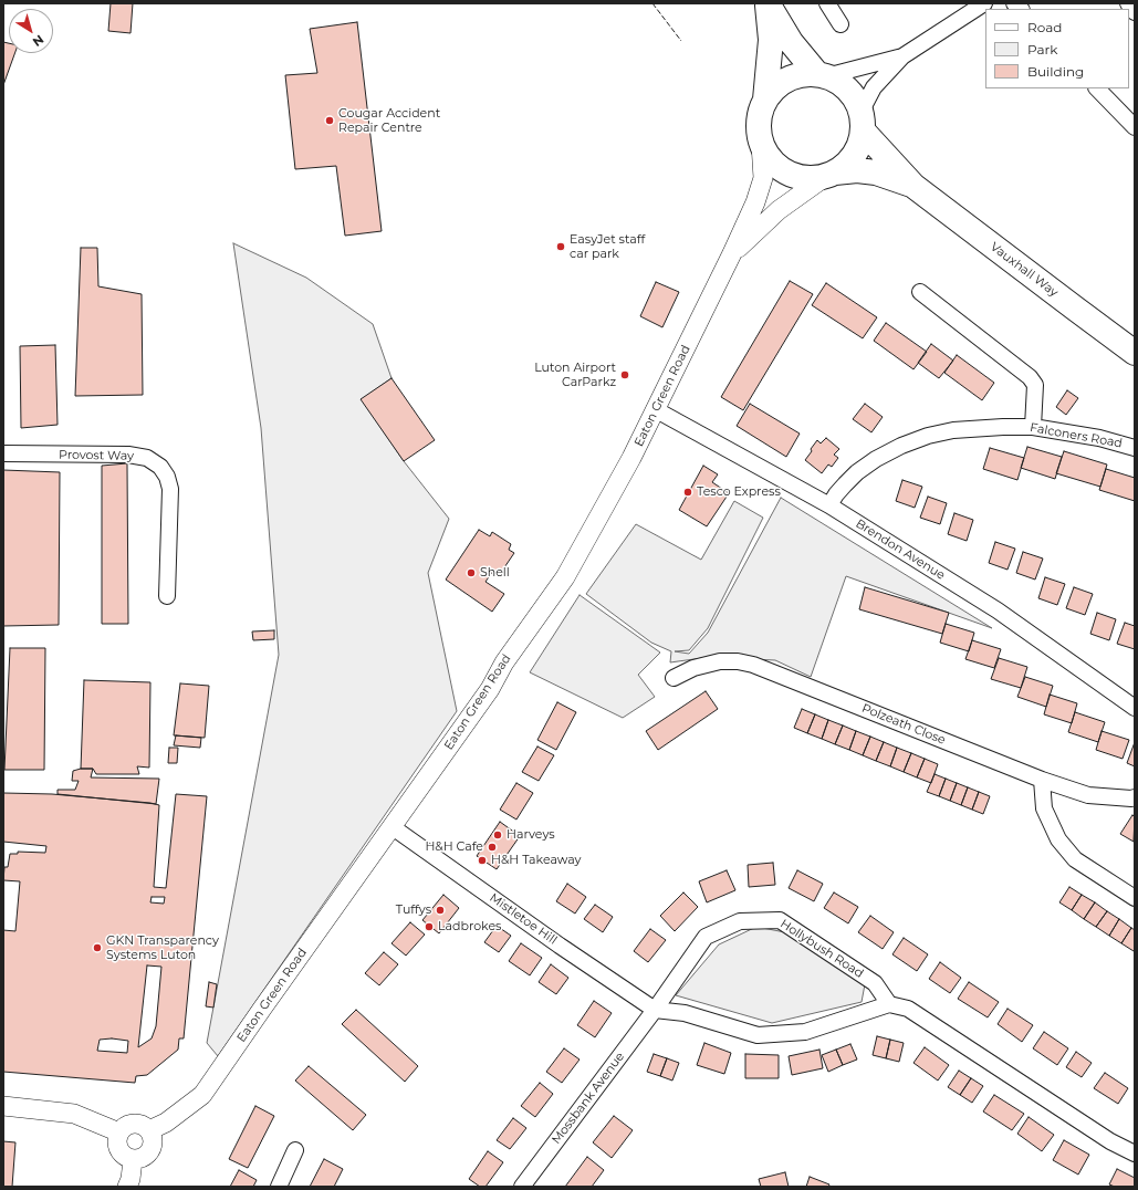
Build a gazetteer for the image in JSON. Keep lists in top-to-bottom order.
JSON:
{
  "streets": {
    "main road": ["Vauxhall Way"],
    "street": [
      "Eaton Green Road",
      "Falconers Road",
      "Provost Way",
      "Brendon Avenue",
      "Polzeath Close",
      "Mistletoe Hill",
      "Hollybush Road",
      "Mossbank Avenue"
    ]
  },
  "crossings": [
    ["Vauxhall Way", "Eaton Green Road"],
    ["Eaton Green Road", "Brendon Avenue"],
    ["Eaton Green Road", "Mistletoe Hill"],
    ["Falconers Road", "Brendon Avenue"],
    ["Mistletoe Hill", "Hollybush Road"],
    ["Mistletoe Hill", "Mossbank Avenue"],
    ["Hollybush Road", "Mossbank Avenue"]
  ],
  "places": [
    "Cougar Accident Repair Centre",
    "EasyJet staff car park",
    "Luton Airport CarParkz",
    "Tesco Express",
    "Shell",
    "Harveys",
    "H&H Cafe",
    "H&H Takeaway",
    "Tuffys",
    "Ladbrokes",
    "GKN Transparency Systems Luton"
  ],
  "legend": ["Road", "Park", "Building"],
  "north": "bottom right"
}
